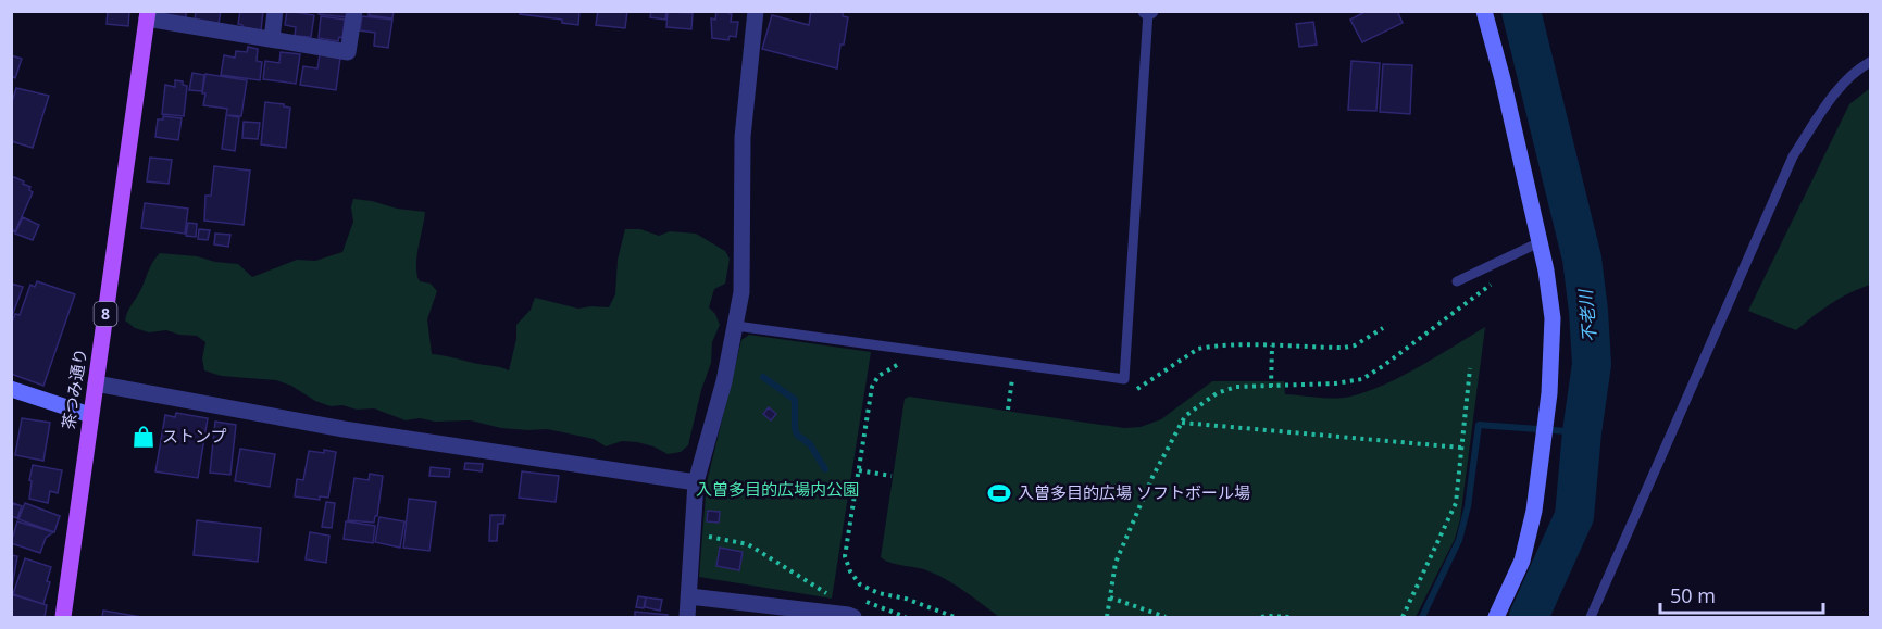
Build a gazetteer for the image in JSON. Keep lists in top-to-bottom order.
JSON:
{
  "streets": {
    "main road": ["8", "茶つみ通り"]
  },
  "water": ["不老川"],
  "parks": ["入曽多目的広場内公園"],
  "places": {
    "shop": ["ストンプ"],
    "sports": ["入曽多目的広場 ソフトボール場"]
  },
  "scale_bar": "50 m"
}
